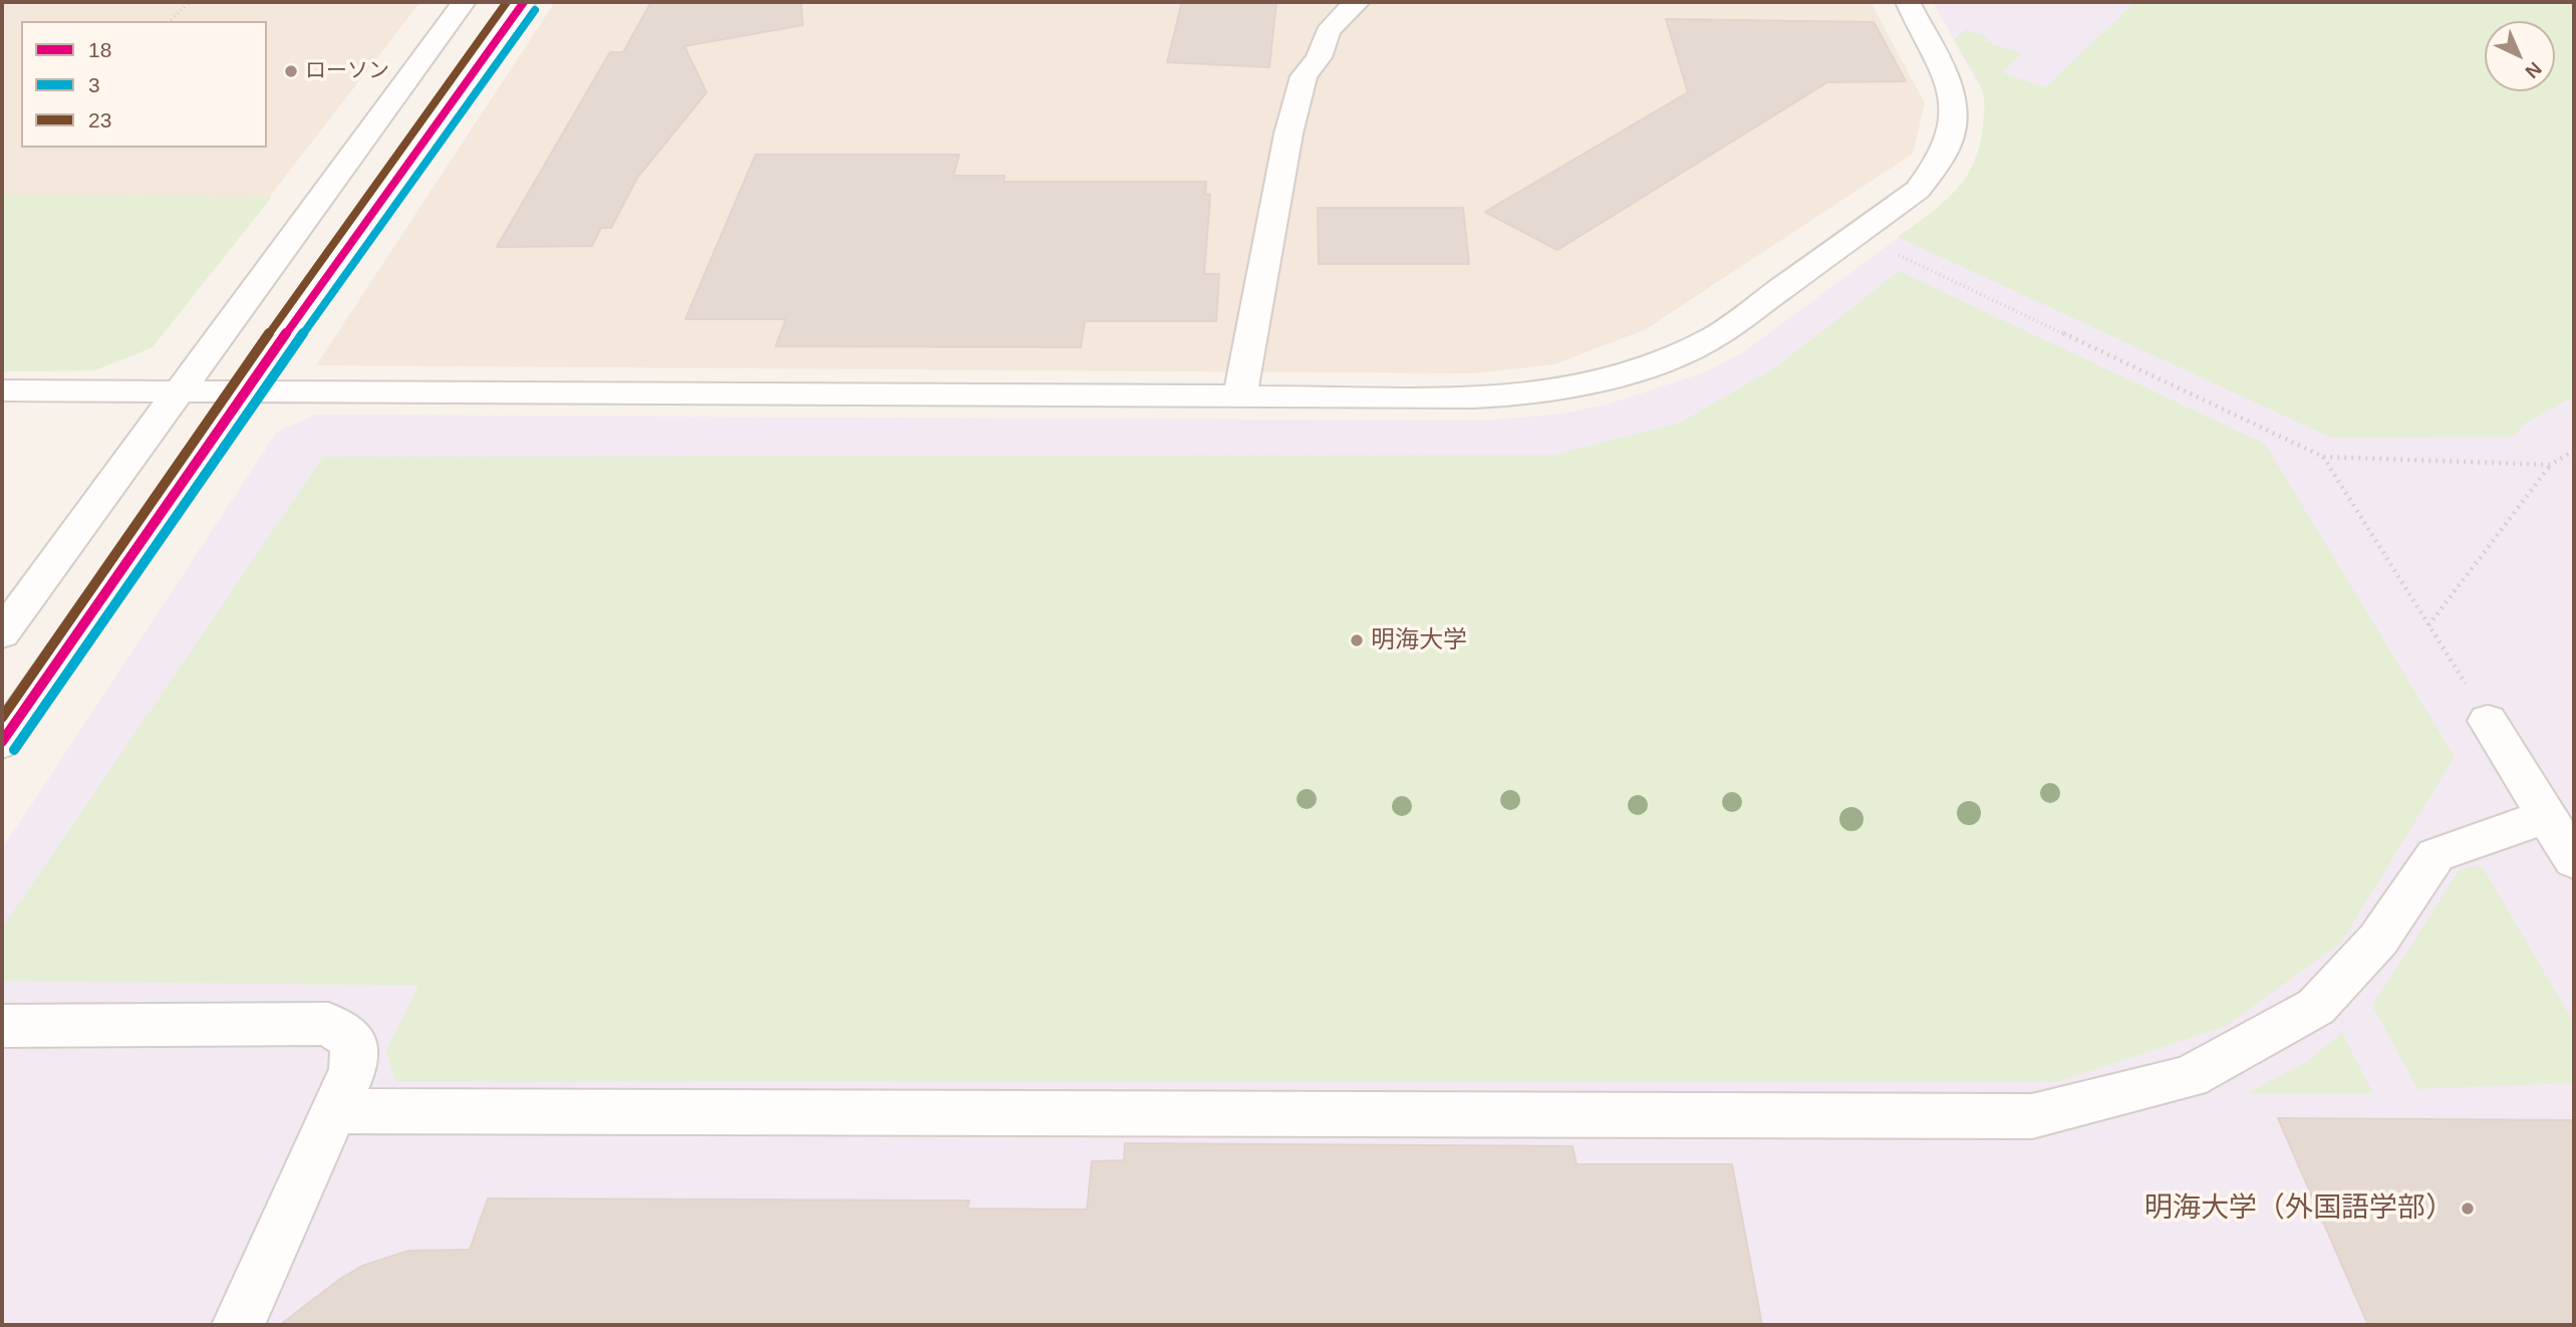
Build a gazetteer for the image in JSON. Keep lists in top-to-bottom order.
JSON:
{
  "places": ["ローソン", "明海大学", "明海大学（外国語学部）"],
  "lines": ["transit line 18", "transit line 23", "transit line 3"],
  "legend": ["18", "3", "23"],
  "north": "bottom right"
}
